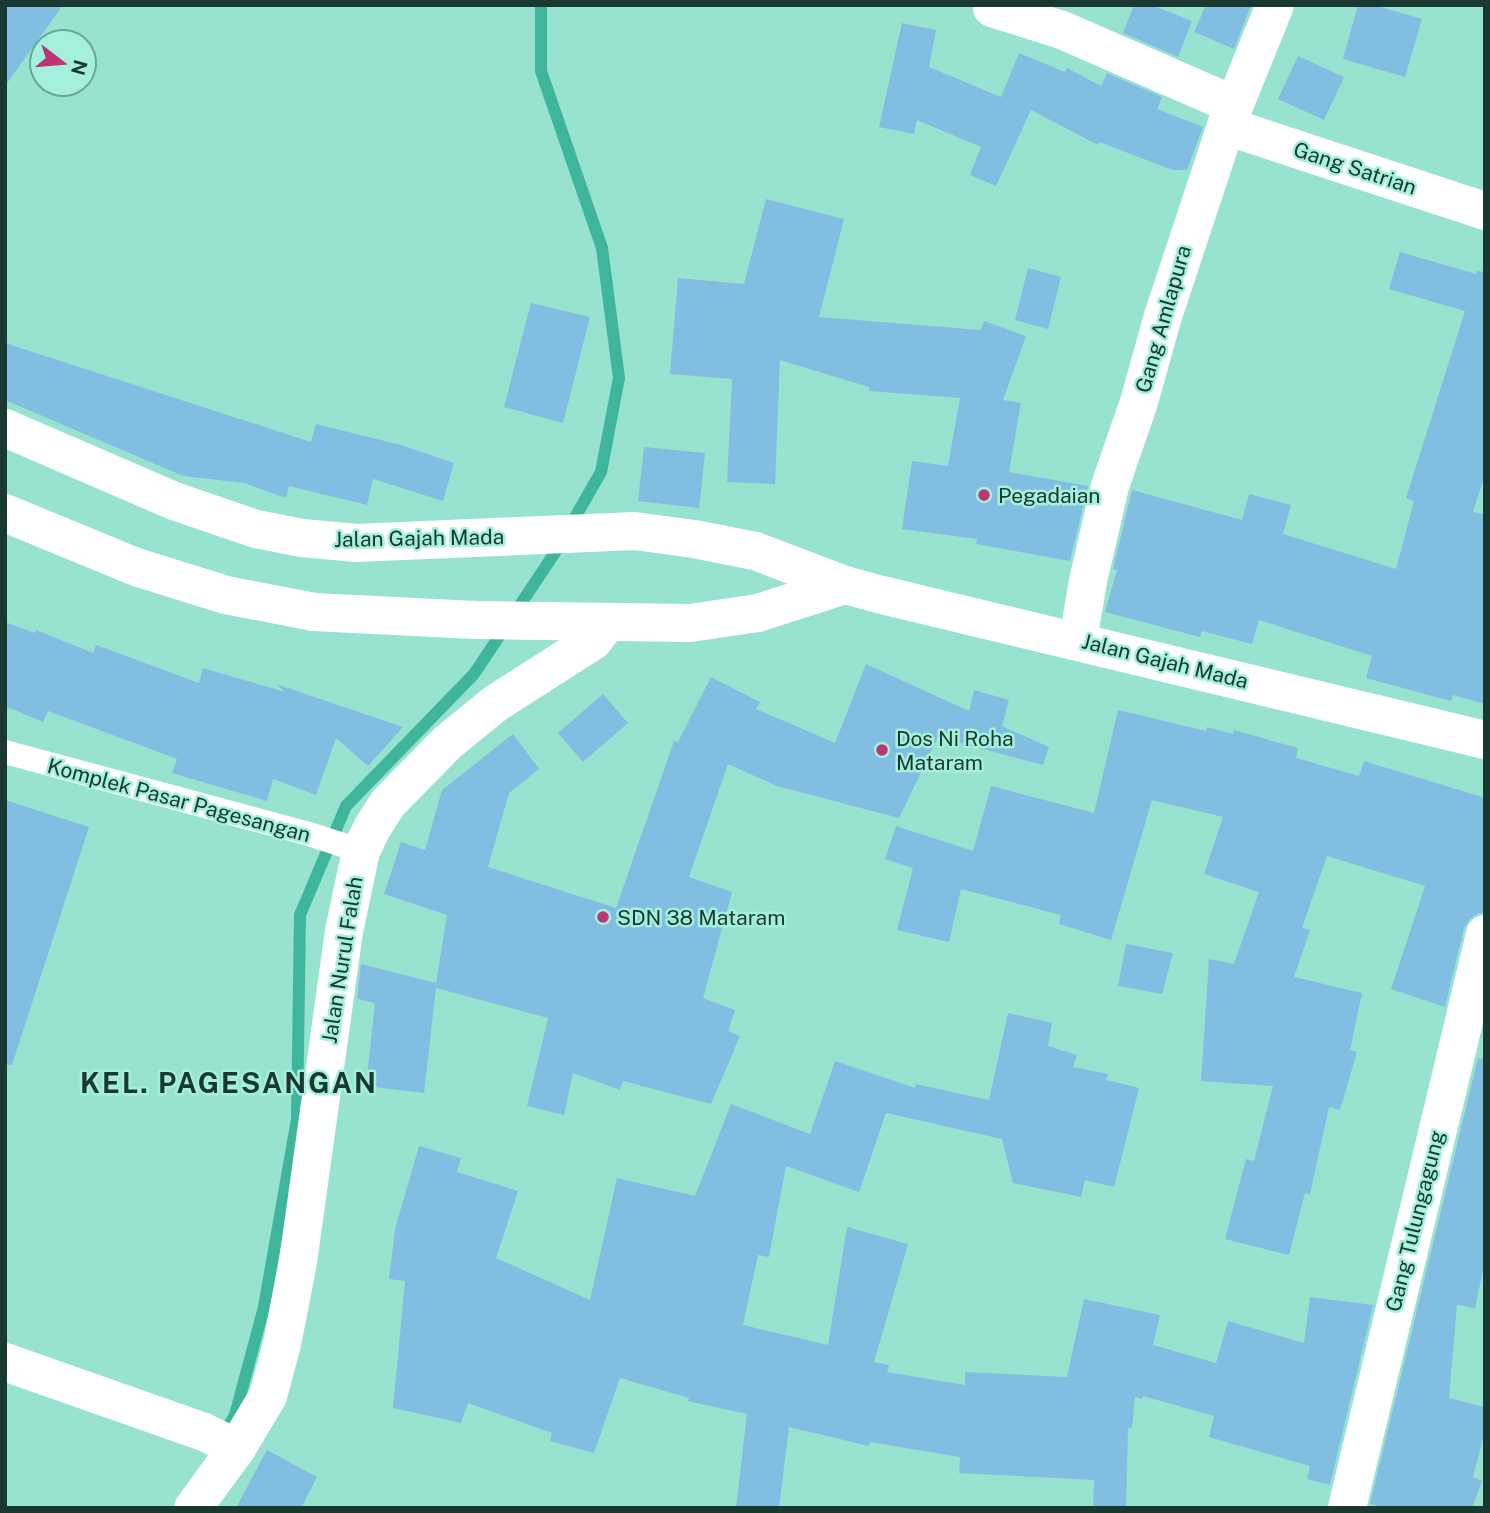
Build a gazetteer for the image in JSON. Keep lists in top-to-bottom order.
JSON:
{
  "streets": {
    "street": [
      "Gang Satrian",
      "Gang Amlapura",
      "Jalan Gajah Mada",
      "Jalan Nurul Falah",
      "Gang Tulungagung"
    ],
    "lane": ["Komplek Pasar Pagesangan"]
  },
  "crossings": [
    ["Gang Satrian", "Gang Amlapura"],
    ["Gang Amlapura", "Jalan Gajah Mada"],
    ["Komplek Pasar Pagesangan", "Jalan Nurul Falah"]
  ],
  "districts": ["KEL. PAGESANGAN"],
  "places": ["Pegadaian", "Dos Ni Roha Mataram", "SDN 38 Mataram"],
  "north": "right"
}
